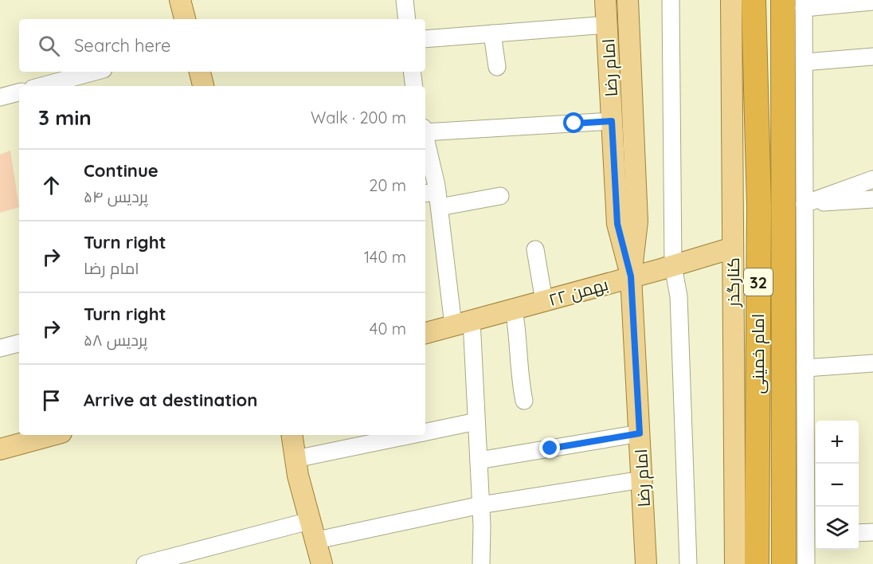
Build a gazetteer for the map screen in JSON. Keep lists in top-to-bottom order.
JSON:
{
  "streets": {
    "highway": ["32", "امام خمینی"],
    "main road": ["امام رضا", "کنارگذر", "۲۲ بهمن"]
  },
  "crossings": [
    ["امام رضا", "۲۲ بهمن"],
    ["کنارگذر", "۲۲ بهمن"]
  ],
  "page": {
    "search": "Search here",
    "heading": ["3 min", "Walk · 200 m"],
    "list": [
      ["Continue", "پردیس ۵۴", "20 m"],
      ["Turn right", "امام رضا", "140 m"],
      ["Turn right", "پردیس ۵۸", "40 m"],
      "Arrive at destination"
    ],
    "map_buttons": ["+", "−"]
  }
}
